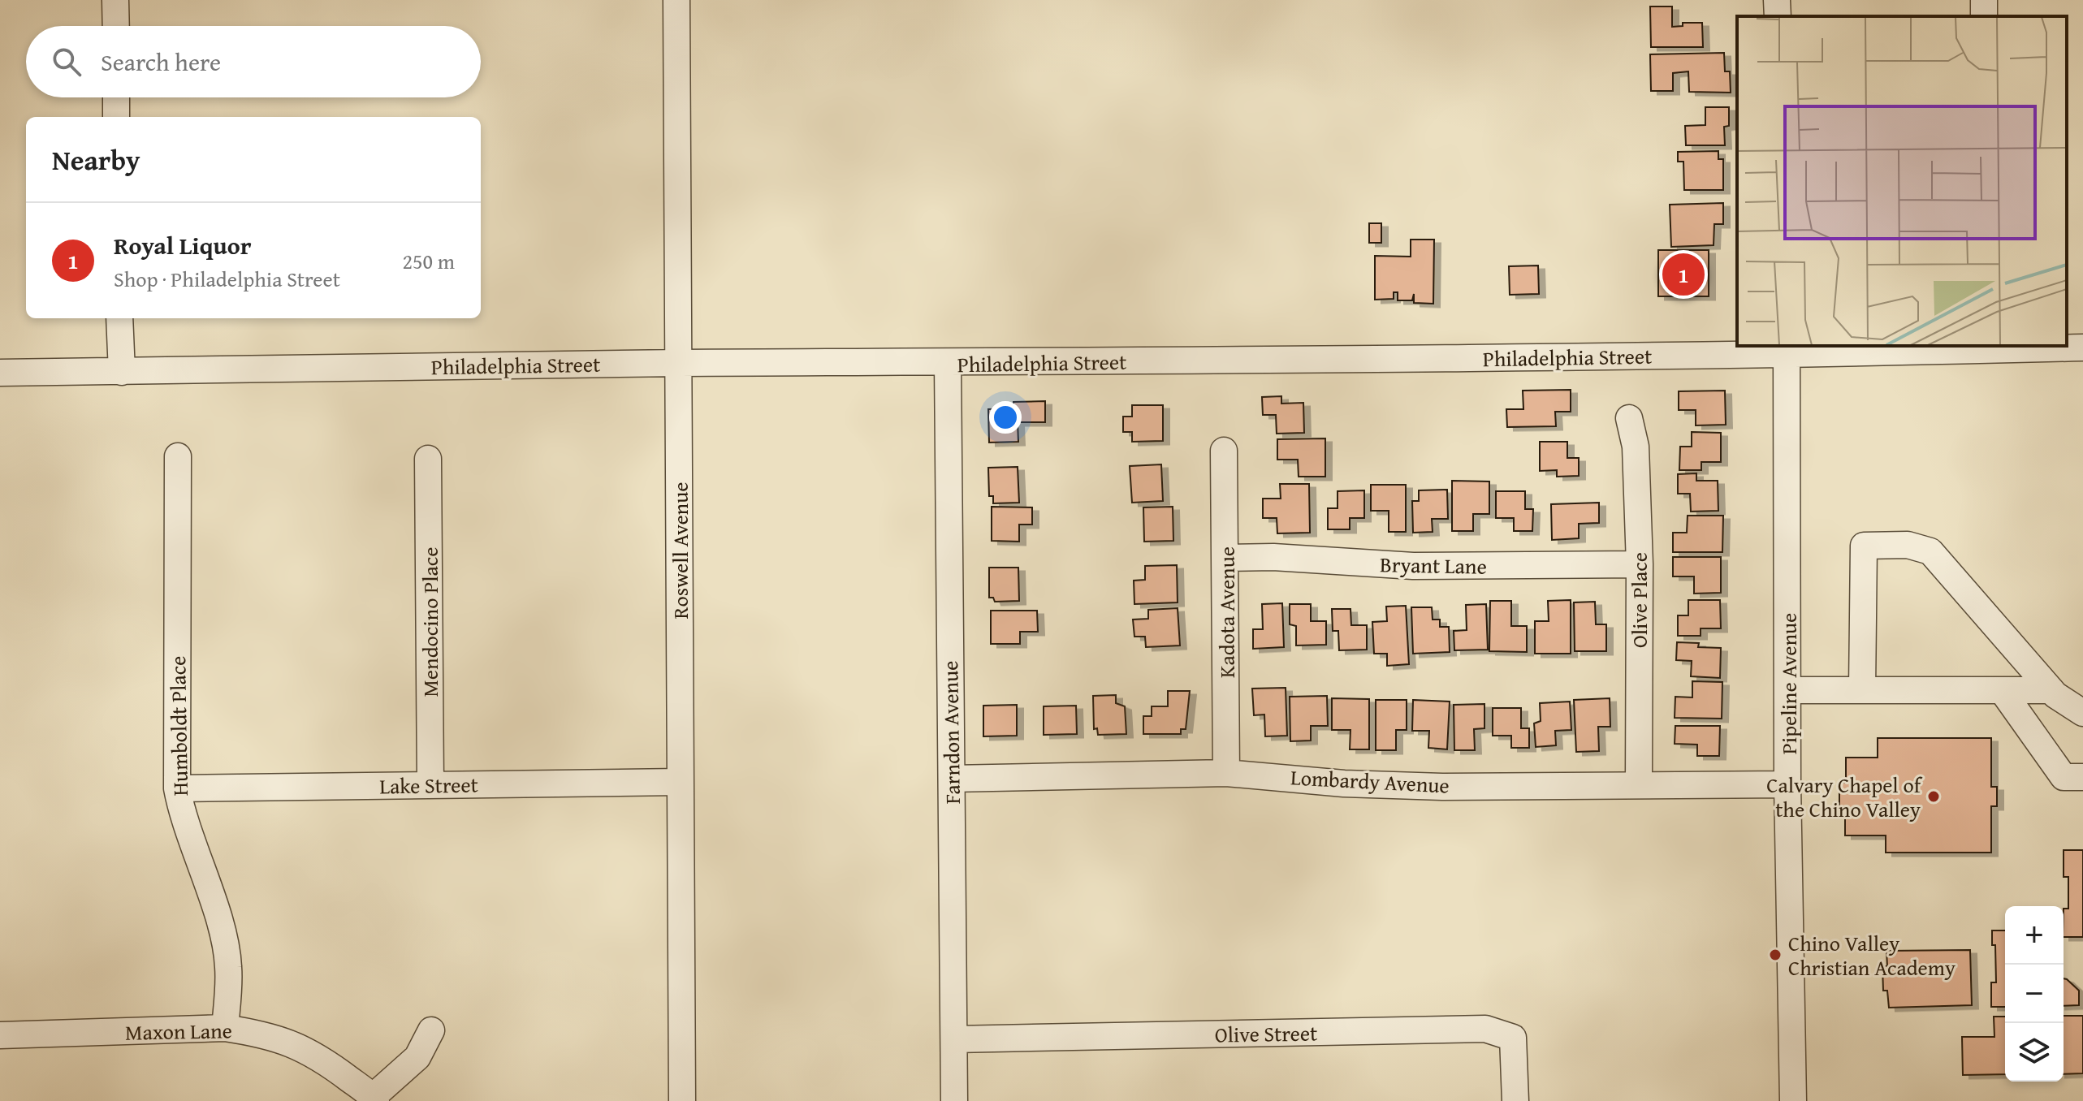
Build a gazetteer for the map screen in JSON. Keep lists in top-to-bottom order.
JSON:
{
  "streets": {
    "street": [
      "Philadelphia Street",
      "Roswell Avenue",
      "Bryant Lane",
      "Olive Place",
      "Kadota Avenue",
      "Mendocino Place",
      "Pipeline Avenue",
      "Humboldt Place",
      "Farndon Avenue",
      "Lombardy Avenue",
      "Lake Street",
      "Maxon Lane",
      "Olive Street"
    ]
  },
  "crossings": [
    ["Philadelphia Street", "Roswell Avenue"],
    ["Philadelphia Street", "Pipeline Avenue"],
    ["Philadelphia Street", "Farndon Avenue"],
    ["Roswell Avenue", "Lake Street"],
    ["Bryant Lane", "Olive Place"],
    ["Bryant Lane", "Kadota Avenue"],
    ["Olive Place", "Lombardy Avenue"],
    ["Kadota Avenue", "Lombardy Avenue"],
    ["Mendocino Place", "Lake Street"],
    ["Pipeline Avenue", "Lombardy Avenue"],
    ["Humboldt Place", "Lake Street"],
    ["Humboldt Place", "Maxon Lane"],
    ["Farndon Avenue", "Lombardy Avenue"],
    ["Farndon Avenue", "Olive Street"]
  ],
  "places": ["Calvary Chapel of the Chino Valley", "Chino Valley Christian Academy"],
  "page": {
    "search": "Search here",
    "heading": "Nearby",
    "list": [
      {
        "mark": "1",
        "name": "Royal Liquor",
        "note": "Shop · Philadelphia Street",
        "value": "250 m"
      }
    ],
    "pins": "1",
    "map_buttons": ["+", "−"]
  }
}
